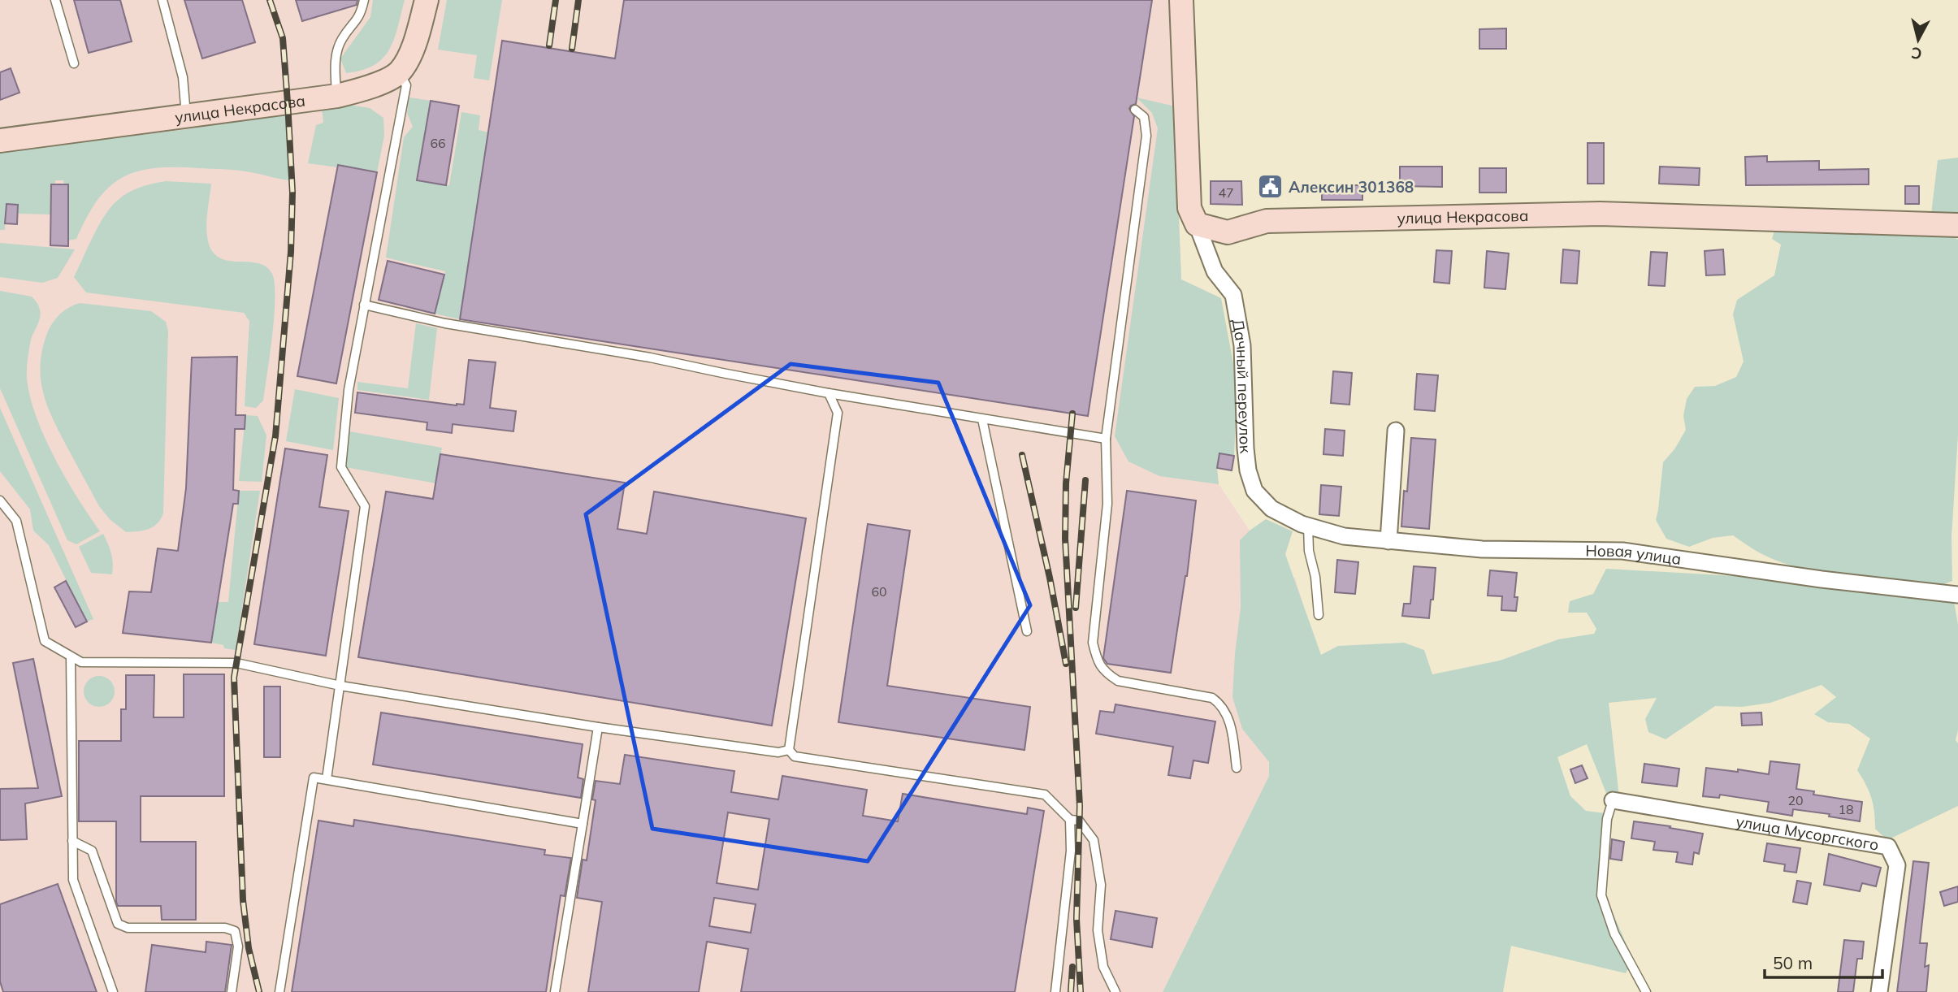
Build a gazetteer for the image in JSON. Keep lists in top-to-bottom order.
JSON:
{
  "streets": {
    "main road": ["улица Некрасова"],
    "street": ["Дачный переулок", "Новая улица", "улица Мусоргского"]
  },
  "crossings": [
    ["улица Некрасова", "Дачный переулок"],
    ["Дачный переулок", "Новая улица"]
  ],
  "places": {
    "public building": ["Алексин 301368"]
  },
  "house_numbers": [
    "66",
    "47",
    "60",
    "20",
    "18"
  ],
  "scale_bar": "50 m",
  "north": "bottom"
}
